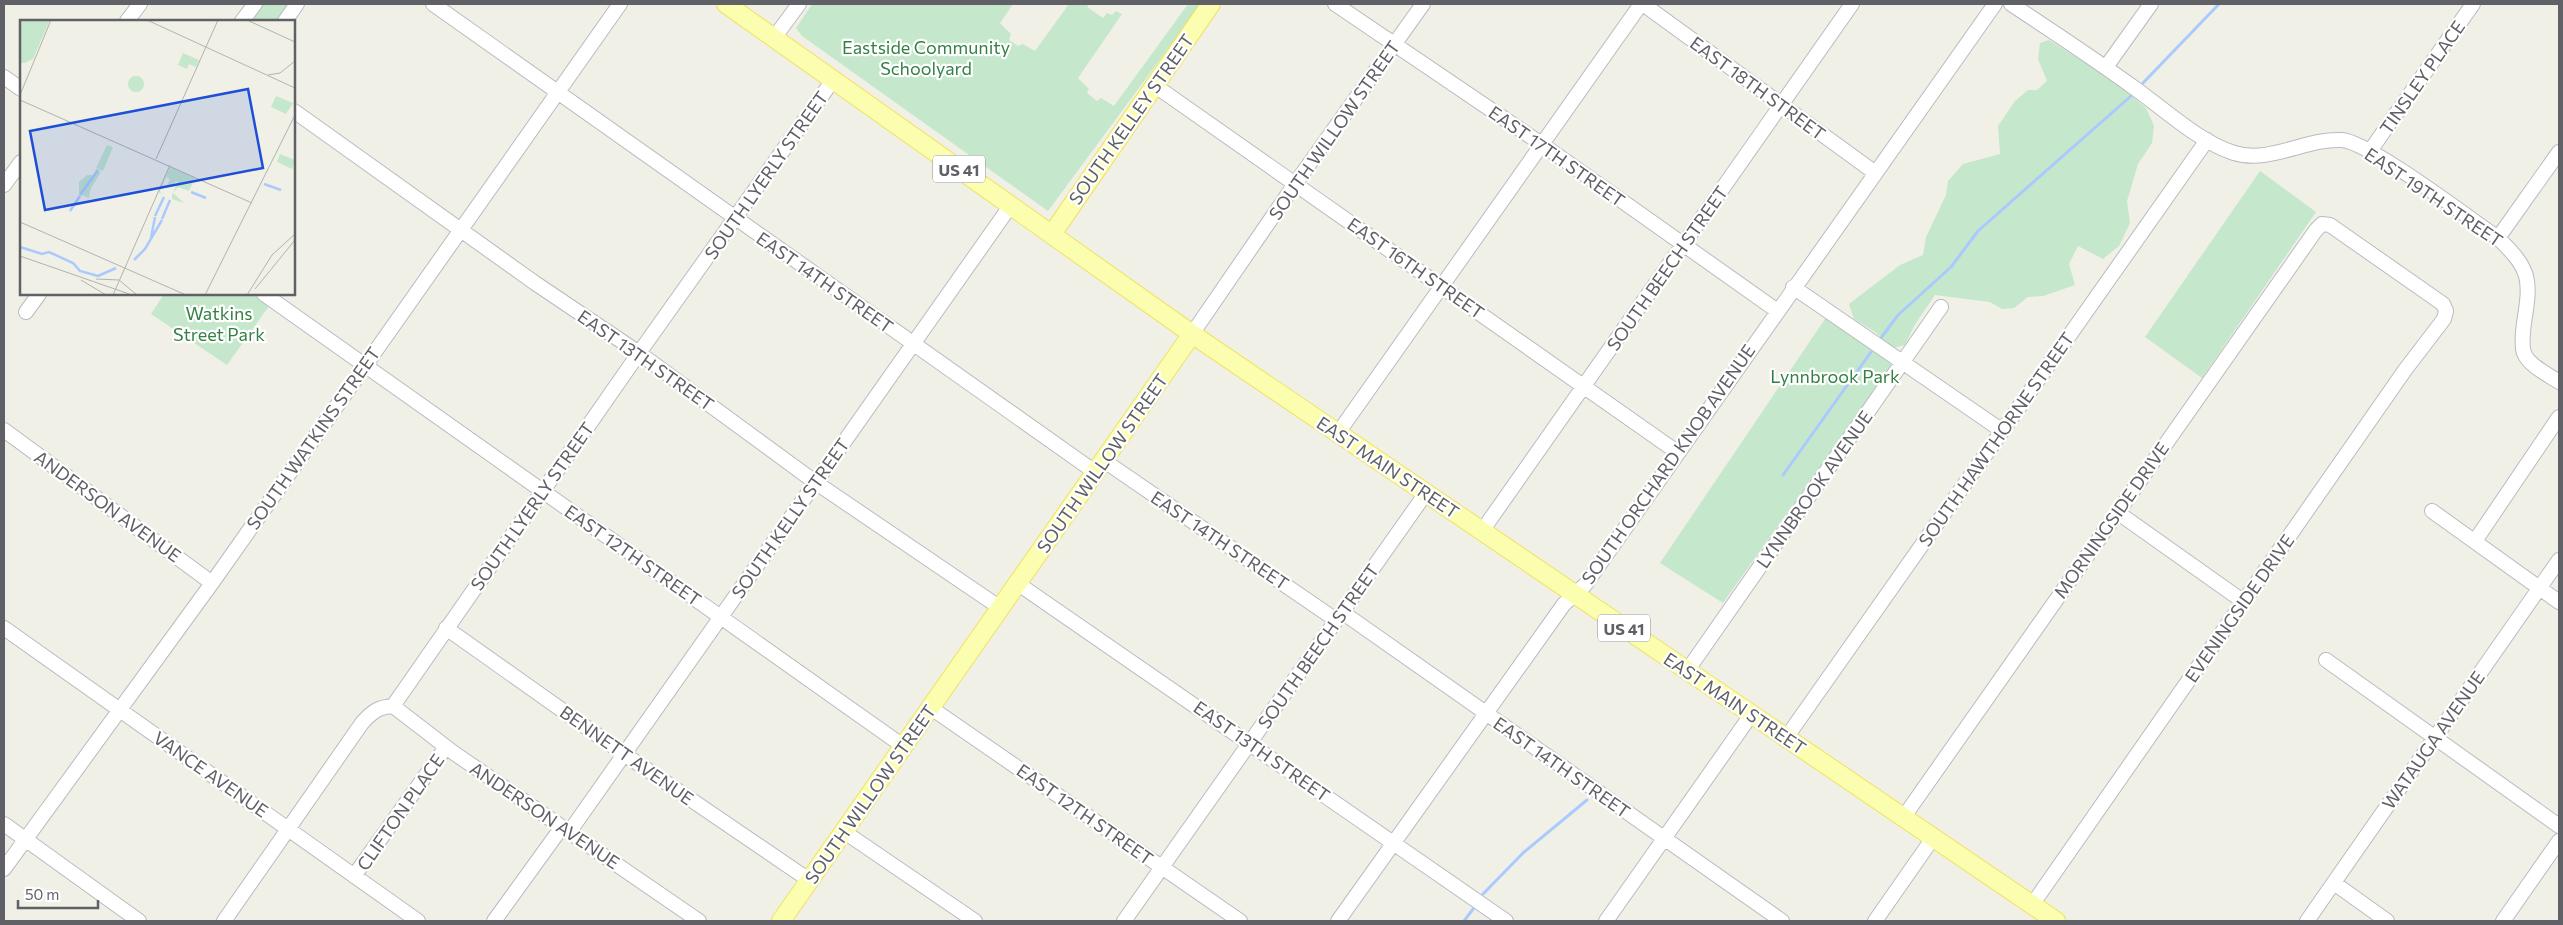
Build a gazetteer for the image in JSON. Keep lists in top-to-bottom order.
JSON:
{
  "streets": {
    "main road": [
      "SOUTH KELLEY STREET",
      "SOUTH WILLOW STREET",
      "US 41",
      "EAST MAIN STREET"
    ],
    "street": [
      "TINSLEY PLACE",
      "EAST 18TH STREET",
      "EAST 17TH STREET",
      "SOUTH LYERLY STREET",
      "EAST 19TH STREET",
      "EAST 16TH STREET",
      "SOUTH BEECH STREET",
      "EAST 14TH STREET",
      "EAST 13TH STREET",
      "SOUTH WATKINS STREET",
      "SOUTH HAWTHORNE STREET",
      "SOUTH ORCHARD KNOB AVENUE",
      "LYNNBROOK AVENUE",
      "ANDERSON AVENUE",
      "SOUTH KELLY STREET",
      "MORNINGSIDE DRIVE",
      "EAST 12TH STREET",
      "EVENINGSIDE DRIVE",
      "WATAUGA AVENUE",
      "BENNETT AVENUE",
      "VANCE AVENUE",
      "CLIFTON PLACE"
    ]
  },
  "crossings": [
    ["TINSLEY PLACE", "EAST 19TH STREET"],
    ["EAST 18TH STREET", "SOUTH BEECH STREET"],
    ["EAST 18TH STREET", "SOUTH ORCHARD KNOB AVENUE"],
    ["SOUTH KELLEY STREET", "EAST 16TH STREET"],
    ["SOUTH KELLEY STREET", "EAST MAIN STREET"],
    ["SOUTH WILLOW STREET", "EAST 17TH STREET"],
    ["SOUTH WILLOW STREET", "EAST 16TH STREET"],
    ["SOUTH WILLOW STREET", "EAST 14TH STREET"],
    ["SOUTH WILLOW STREET", "EAST 13TH STREET"],
    ["SOUTH WILLOW STREET", "EAST MAIN STREET"],
    ["SOUTH WILLOW STREET", "EAST 12TH STREET"],
    ["SOUTH WILLOW STREET", "BENNETT AVENUE"],
    ["EAST 17TH STREET", "SOUTH BEECH STREET"],
    ["EAST 17TH STREET", "SOUTH ORCHARD KNOB AVENUE"],
    ["SOUTH LYERLY STREET", "EAST 14TH STREET"],
    ["SOUTH LYERLY STREET", "EAST 13TH STREET"],
    ["SOUTH LYERLY STREET", "EAST MAIN STREET"],
    ["SOUTH LYERLY STREET", "ANDERSON AVENUE"],
    ["SOUTH LYERLY STREET", "EAST 12TH STREET"],
    ["SOUTH LYERLY STREET", "BENNETT AVENUE"],
    ["EAST 19TH STREET", "SOUTH HAWTHORNE STREET"],
    ["EAST 16TH STREET", "SOUTH BEECH STREET"],
    ["EAST 16TH STREET", "SOUTH ORCHARD KNOB AVENUE"],
    ["SOUTH BEECH STREET", "EAST 14TH STREET"],
    ["SOUTH BEECH STREET", "EAST 13TH STREET"],
    ["SOUTH BEECH STREET", "EAST MAIN STREET"],
    ["SOUTH BEECH STREET", "EAST 12TH STREET"],
    ["EAST 14TH STREET", "SOUTH WATKINS STREET"],
    ["EAST 14TH STREET", "SOUTH ORCHARD KNOB AVENUE"],
    ["EAST 14TH STREET", "SOUTH KELLY STREET"],
    ["EAST 13TH STREET", "SOUTH WATKINS STREET"],
    ["EAST 13TH STREET", "SOUTH ORCHARD KNOB AVENUE"],
    ["EAST 13TH STREET", "SOUTH KELLY STREET"],
    ["SOUTH WATKINS STREET", "ANDERSON AVENUE"],
    ["SOUTH WATKINS STREET", "EAST 12TH STREET"],
    ["SOUTH WATKINS STREET", "VANCE AVENUE"],
    ["SOUTH HAWTHORNE STREET", "EAST MAIN STREET"],
    ["SOUTH ORCHARD KNOB AVENUE", "EAST MAIN STREET"],
    ["EAST MAIN STREET", "LYNNBROOK AVENUE"],
    ["EAST MAIN STREET", "SOUTH KELLY STREET"],
    ["EAST MAIN STREET", "MORNINGSIDE DRIVE"],
    ["EAST MAIN STREET", "EVENINGSIDE DRIVE"],
    ["ANDERSON AVENUE", "SOUTH KELLY STREET"],
    ["ANDERSON AVENUE", "CLIFTON PLACE"],
    ["SOUTH KELLY STREET", "EAST 12TH STREET"],
    ["SOUTH KELLY STREET", "BENNETT AVENUE"],
    ["MORNINGSIDE DRIVE", "EVENINGSIDE DRIVE"],
    ["VANCE AVENUE", "CLIFTON PLACE"]
  ],
  "parks": ["Eastside Community Schoolyard", "Watkins Street Park", "Lynnbrook Park"],
  "scale_bar": "50 m"
}
